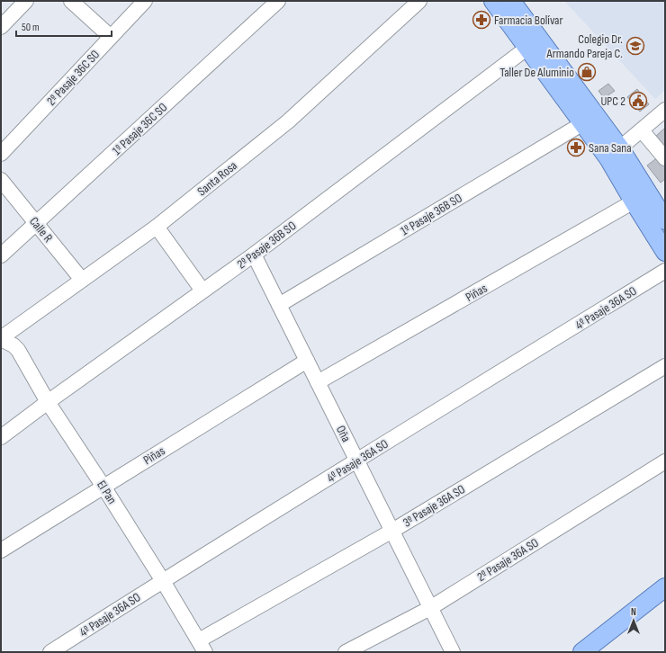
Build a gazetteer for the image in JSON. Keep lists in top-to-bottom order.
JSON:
{
  "streets": {
    "street": [
      "2º Pasaje 36C SO",
      "1º Pasaje 36C SO",
      "Santa Rosa",
      "1º Pasaje 36B SO",
      "Calle R",
      "2º Pasaje 36B SO",
      "Piñas",
      "4º Pasaje 36A SO",
      "Oña",
      "El Pan",
      "3º Pasaje 36A SO",
      "2º Pasaje 36A SO"
    ]
  },
  "crossings": [
    ["1º Pasaje 36C SO", "Calle R"],
    ["Santa Rosa", "Calle R"],
    ["Santa Rosa", "El Pan"],
    ["1º Pasaje 36B SO", "Oña"],
    ["2º Pasaje 36B SO", "Oña"],
    ["2º Pasaje 36B SO", "El Pan"],
    ["Piñas", "Oña"],
    ["Piñas", "El Pan"],
    ["4º Pasaje 36A SO", "Oña"],
    ["4º Pasaje 36A SO", "El Pan"],
    ["Oña", "3º Pasaje 36A SO"],
    ["Oña", "2º Pasaje 36A SO"],
    ["El Pan", "3º Pasaje 36A SO"]
  ],
  "places": {
    "pharmacy": ["Farmacia Bolívar", "Sana Sana"],
    "school or university": ["Colegio Dr. Armando Pareja C."],
    "shop": ["Taller De Aluminio"],
    "public building": ["UPC 2"]
  },
  "scale_bar": "50 m",
  "north": "top"
}
